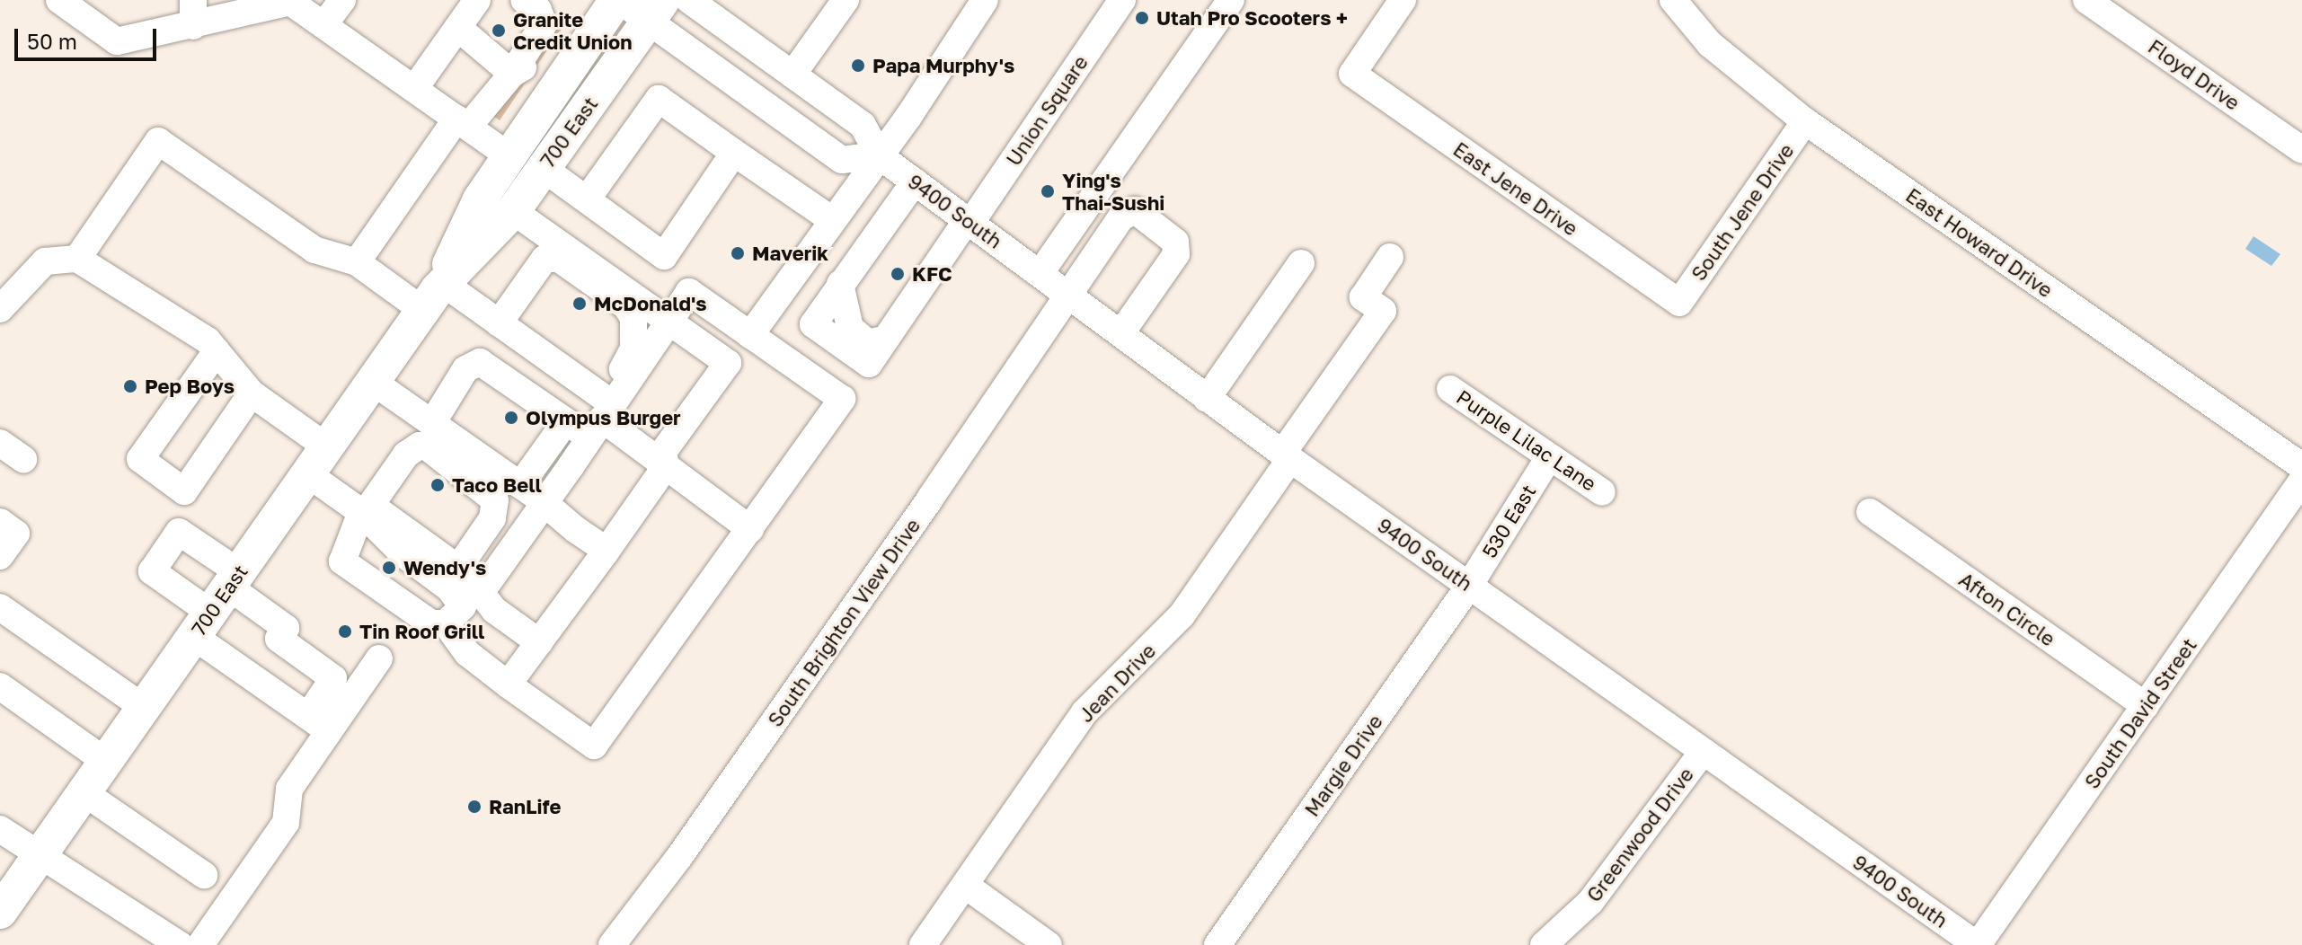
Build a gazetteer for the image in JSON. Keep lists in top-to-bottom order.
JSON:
{
  "streets": {
    "main road": ["700 East"],
    "street": [
      "Floyd Drive",
      "Union Square",
      "East Jene Drive",
      "9400 South",
      "South Jene Drive",
      "East Howard Drive",
      "Purple Lilac Lane",
      "530 East",
      "Afton Circle",
      "South Brighton View Drive",
      "Jean Drive",
      "South David Street",
      "Margie Drive",
      "Greenwood Drive"
    ]
  },
  "crossings": [
    ["Union Square", "9400 South"],
    ["East Jene Drive", "South Jene Drive"],
    ["9400 South", "530 East"],
    ["9400 South", "South Brighton View Drive"],
    ["9400 South", "Jean Drive"],
    ["9400 South", "South David Street"],
    ["9400 South", "Margie Drive"],
    ["9400 South", "Greenwood Drive"],
    ["South Jene Drive", "East Howard Drive"],
    ["Purple Lilac Lane", "530 East"],
    ["530 East", "Margie Drive"],
    ["Afton Circle", "South David Street"]
  ],
  "places": [
    "Utah Pro Scooters +",
    "Granite Credit Union",
    "Papa Murphy's",
    "Ying's Thai-Sushi",
    "Maverik",
    "KFC",
    "McDonald's",
    "Pep Boys",
    "Olympus Burger",
    "Taco Bell",
    "Wendy's",
    "Tin Roof Grill",
    "RanLife"
  ],
  "scale_bar": "50 m"
}
